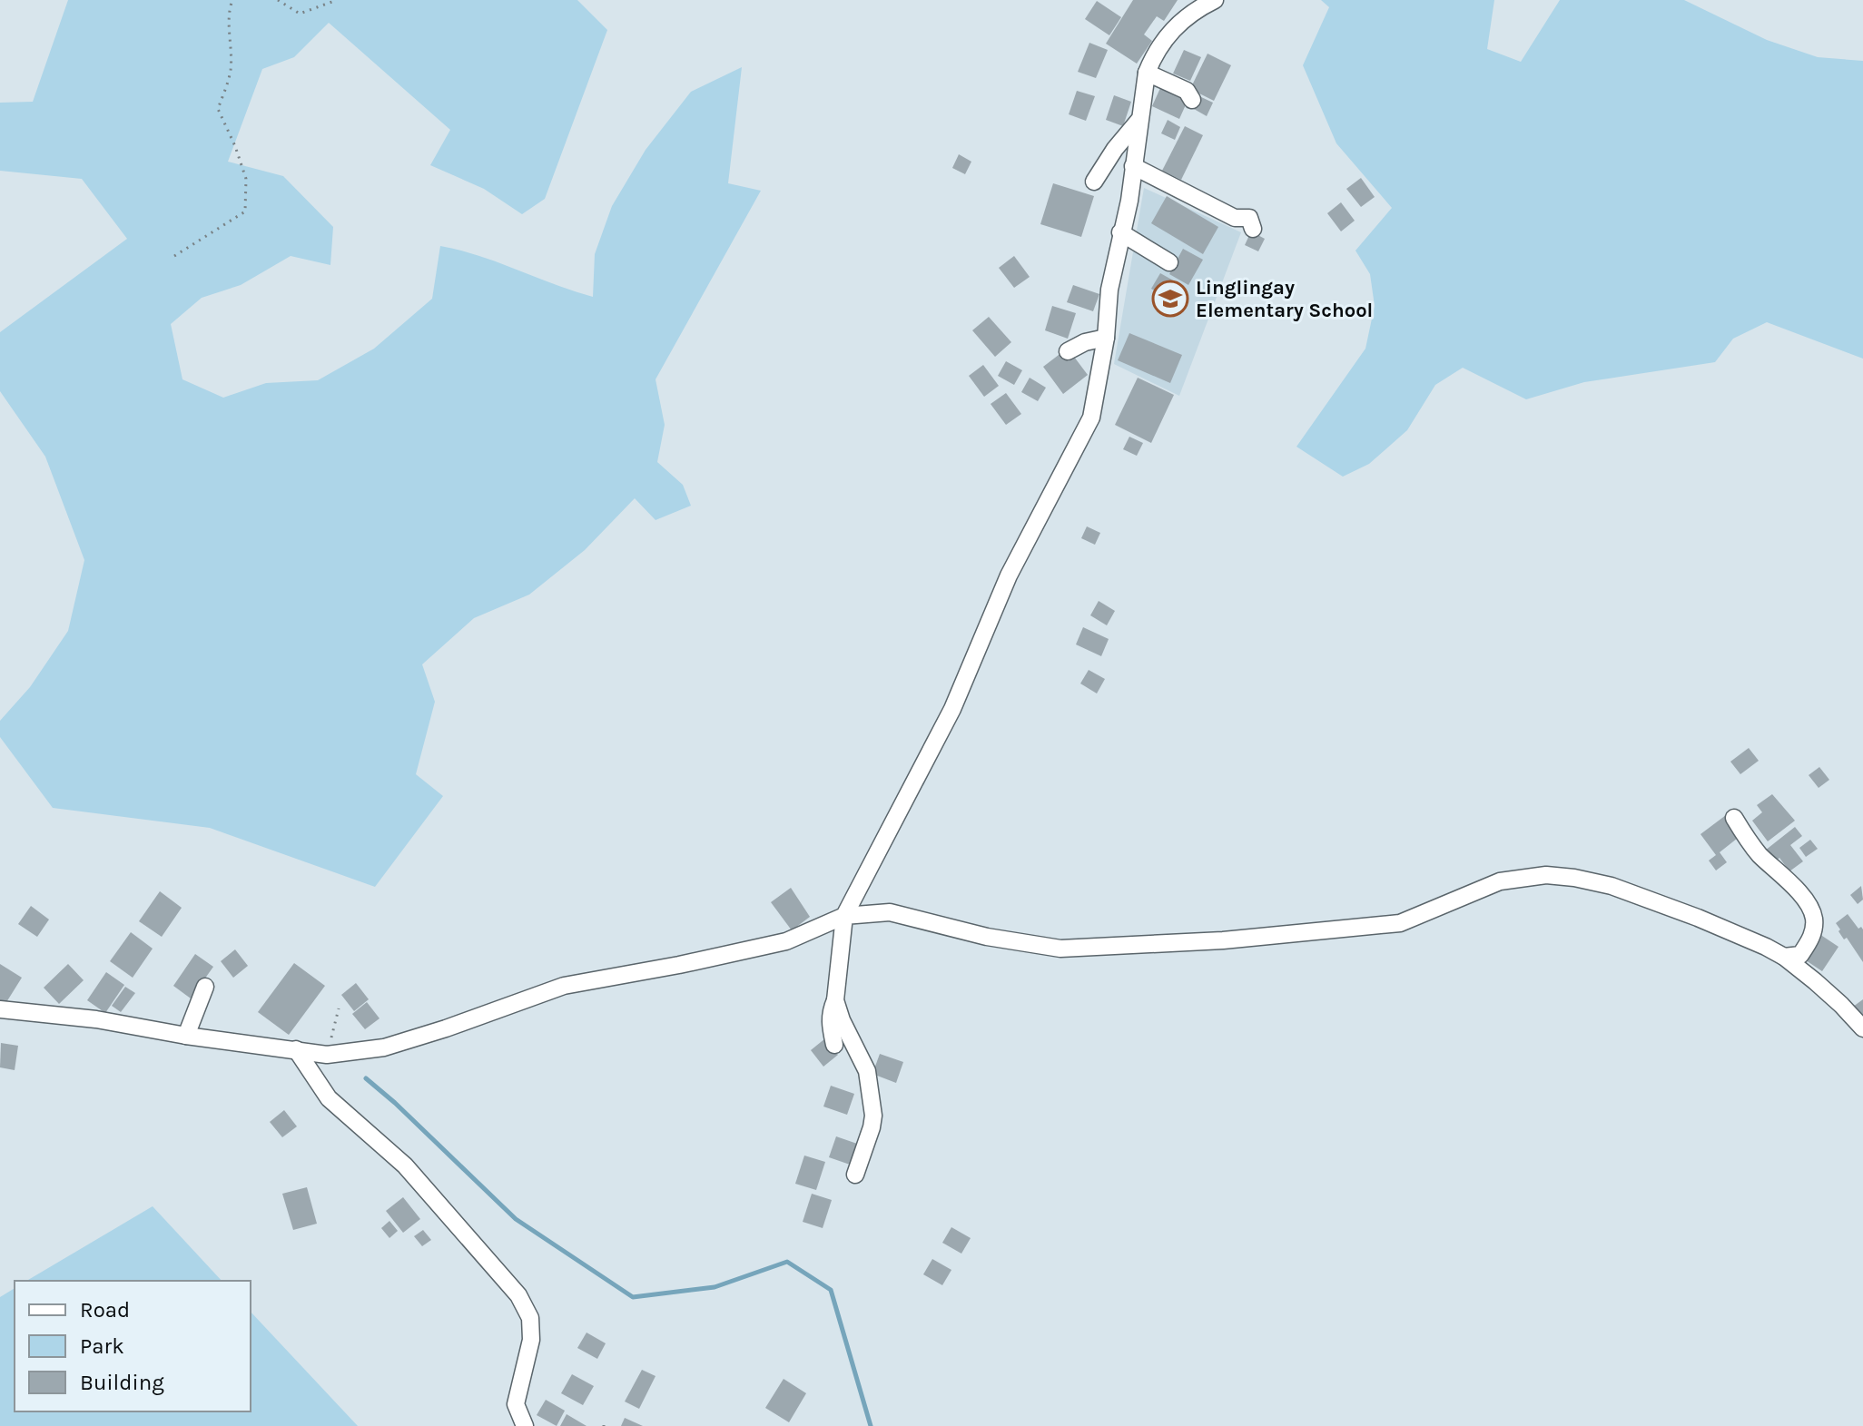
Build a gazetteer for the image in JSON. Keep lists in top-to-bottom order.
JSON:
{
  "places": {
    "school or university": ["Linglingay Elementary School"]
  },
  "legend": ["Road", "Park", "Building"]
}
